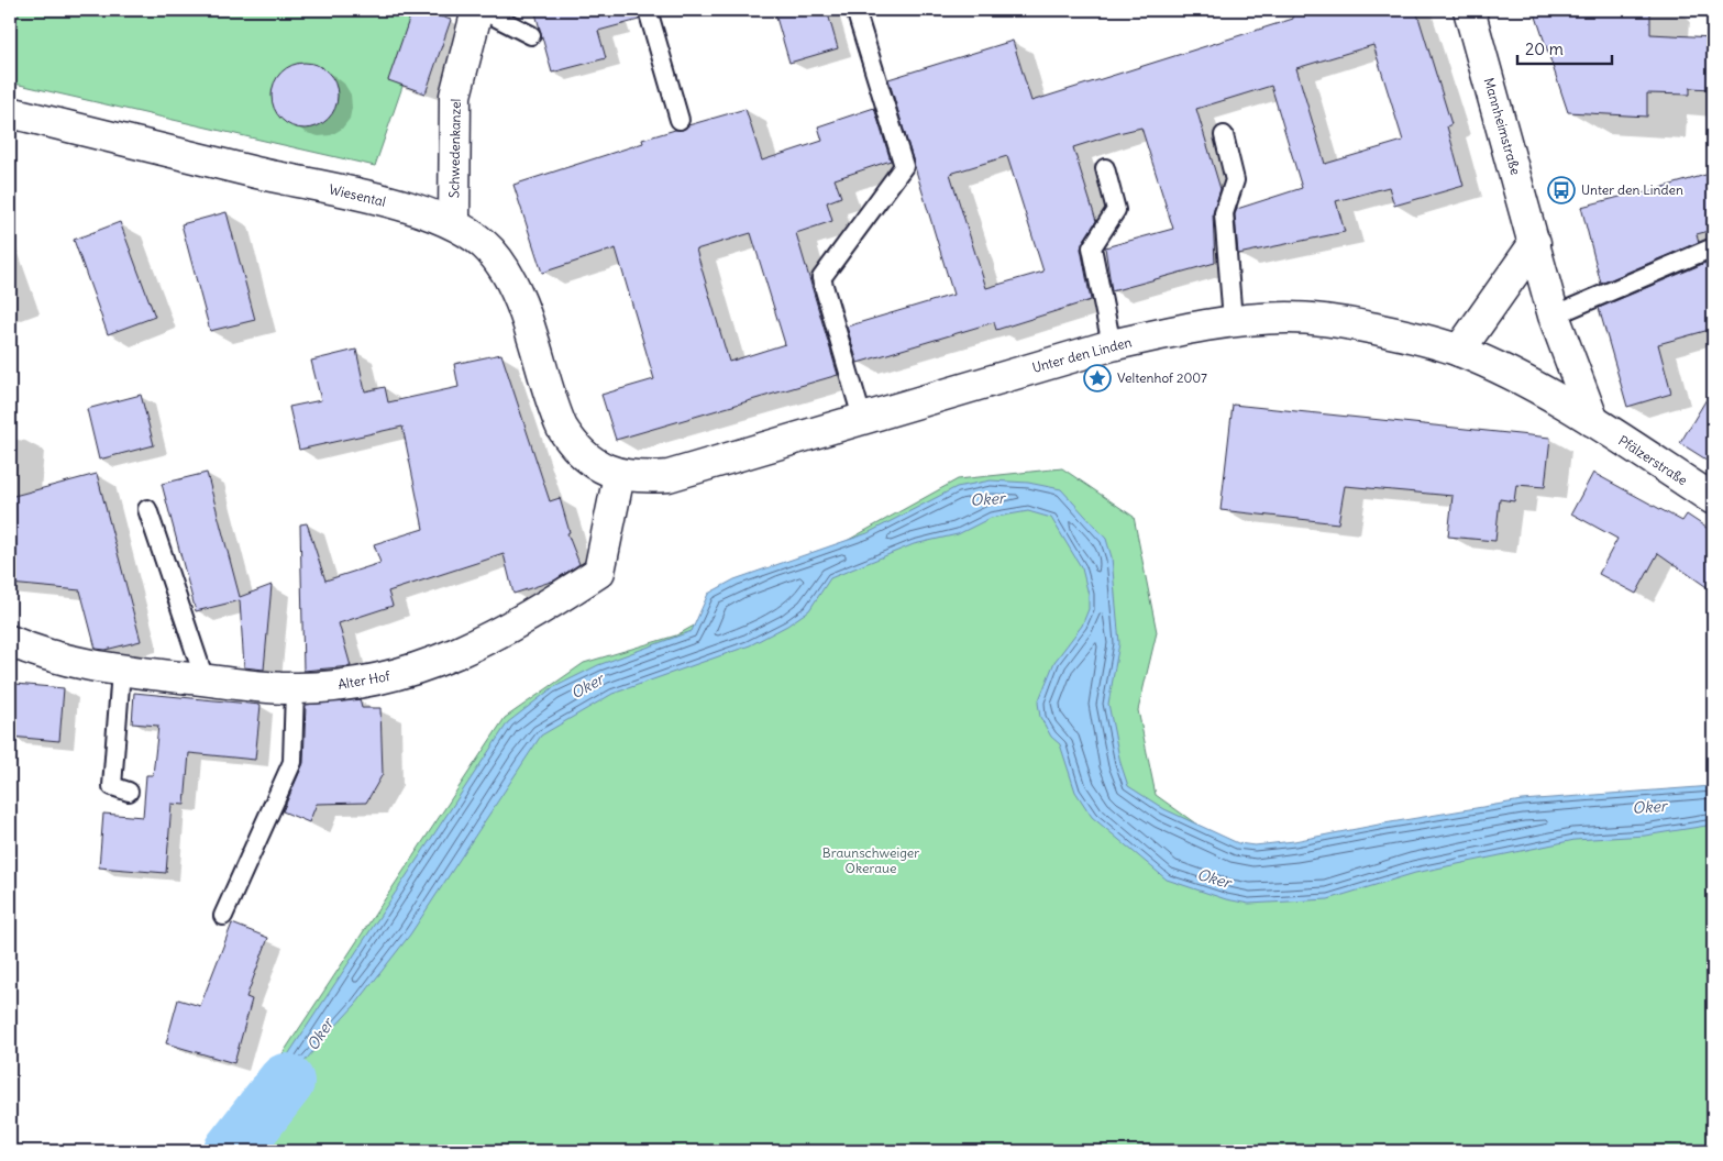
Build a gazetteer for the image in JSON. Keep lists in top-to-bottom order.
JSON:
{
  "streets": {
    "street": [
      "Mannheimstraße",
      "Schwedenkanzel",
      "Wiesental",
      "Unter den Linden",
      "Pfälzerstraße",
      "Alter Hof"
    ]
  },
  "crossings": [
    ["Mannheimstraße", "Unter den Linden"],
    ["Mannheimstraße", "Pfälzerstraße"],
    ["Schwedenkanzel", "Wiesental"],
    ["Wiesental", "Unter den Linden"],
    ["Unter den Linden", "Pfälzerstraße"],
    ["Unter den Linden", "Alter Hof"]
  ],
  "water": ["Oker"],
  "parks": ["Braunschweiger Okeraue"],
  "places": {
    "bus stop": ["Unter den Linden"],
    "place": ["Veltenhof 2007"]
  },
  "scale_bar": "20 m"
}
